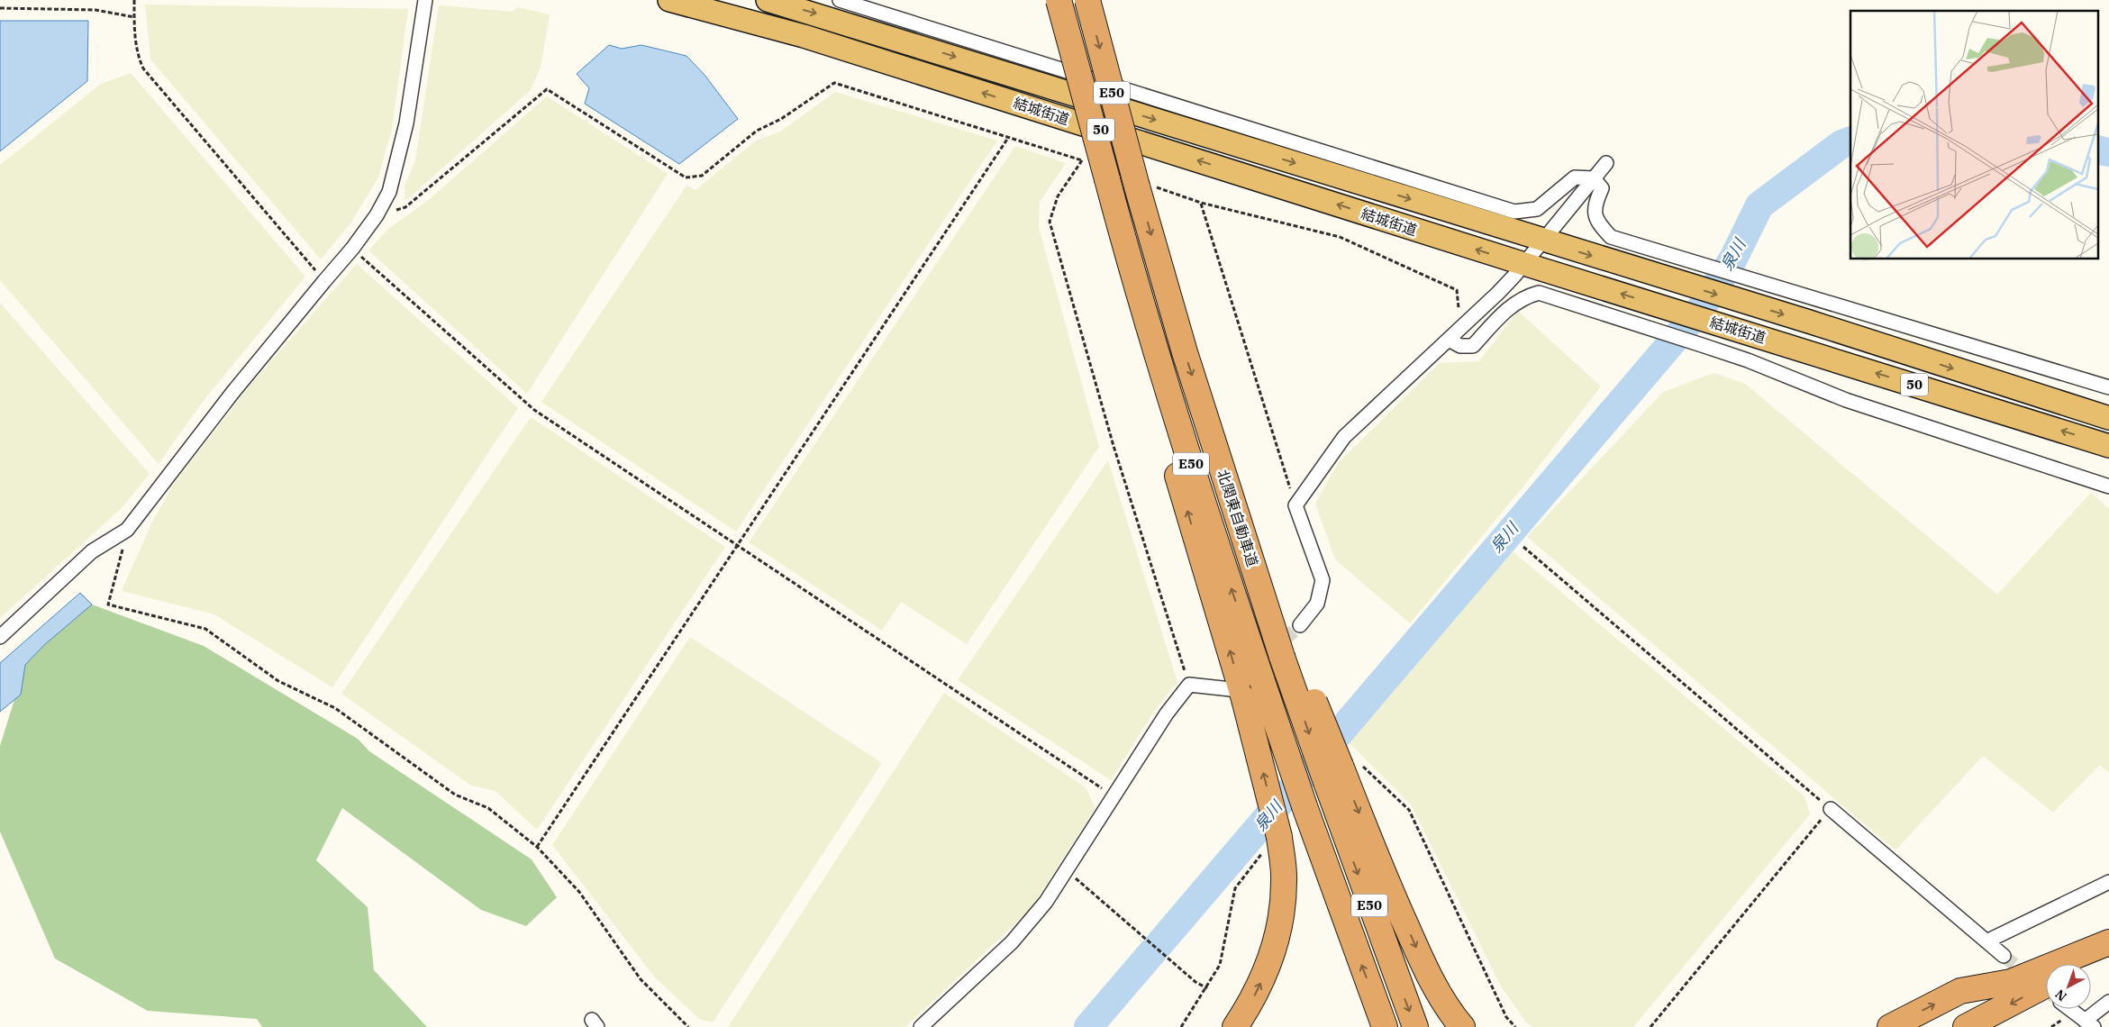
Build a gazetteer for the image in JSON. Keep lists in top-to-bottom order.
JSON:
{
  "streets": {
    "highway": [
      "E50",
      "結城街道",
      "50",
      "北関東自動車道"
    ]
  },
  "water": ["泉川"],
  "north": "bottom left"
}
